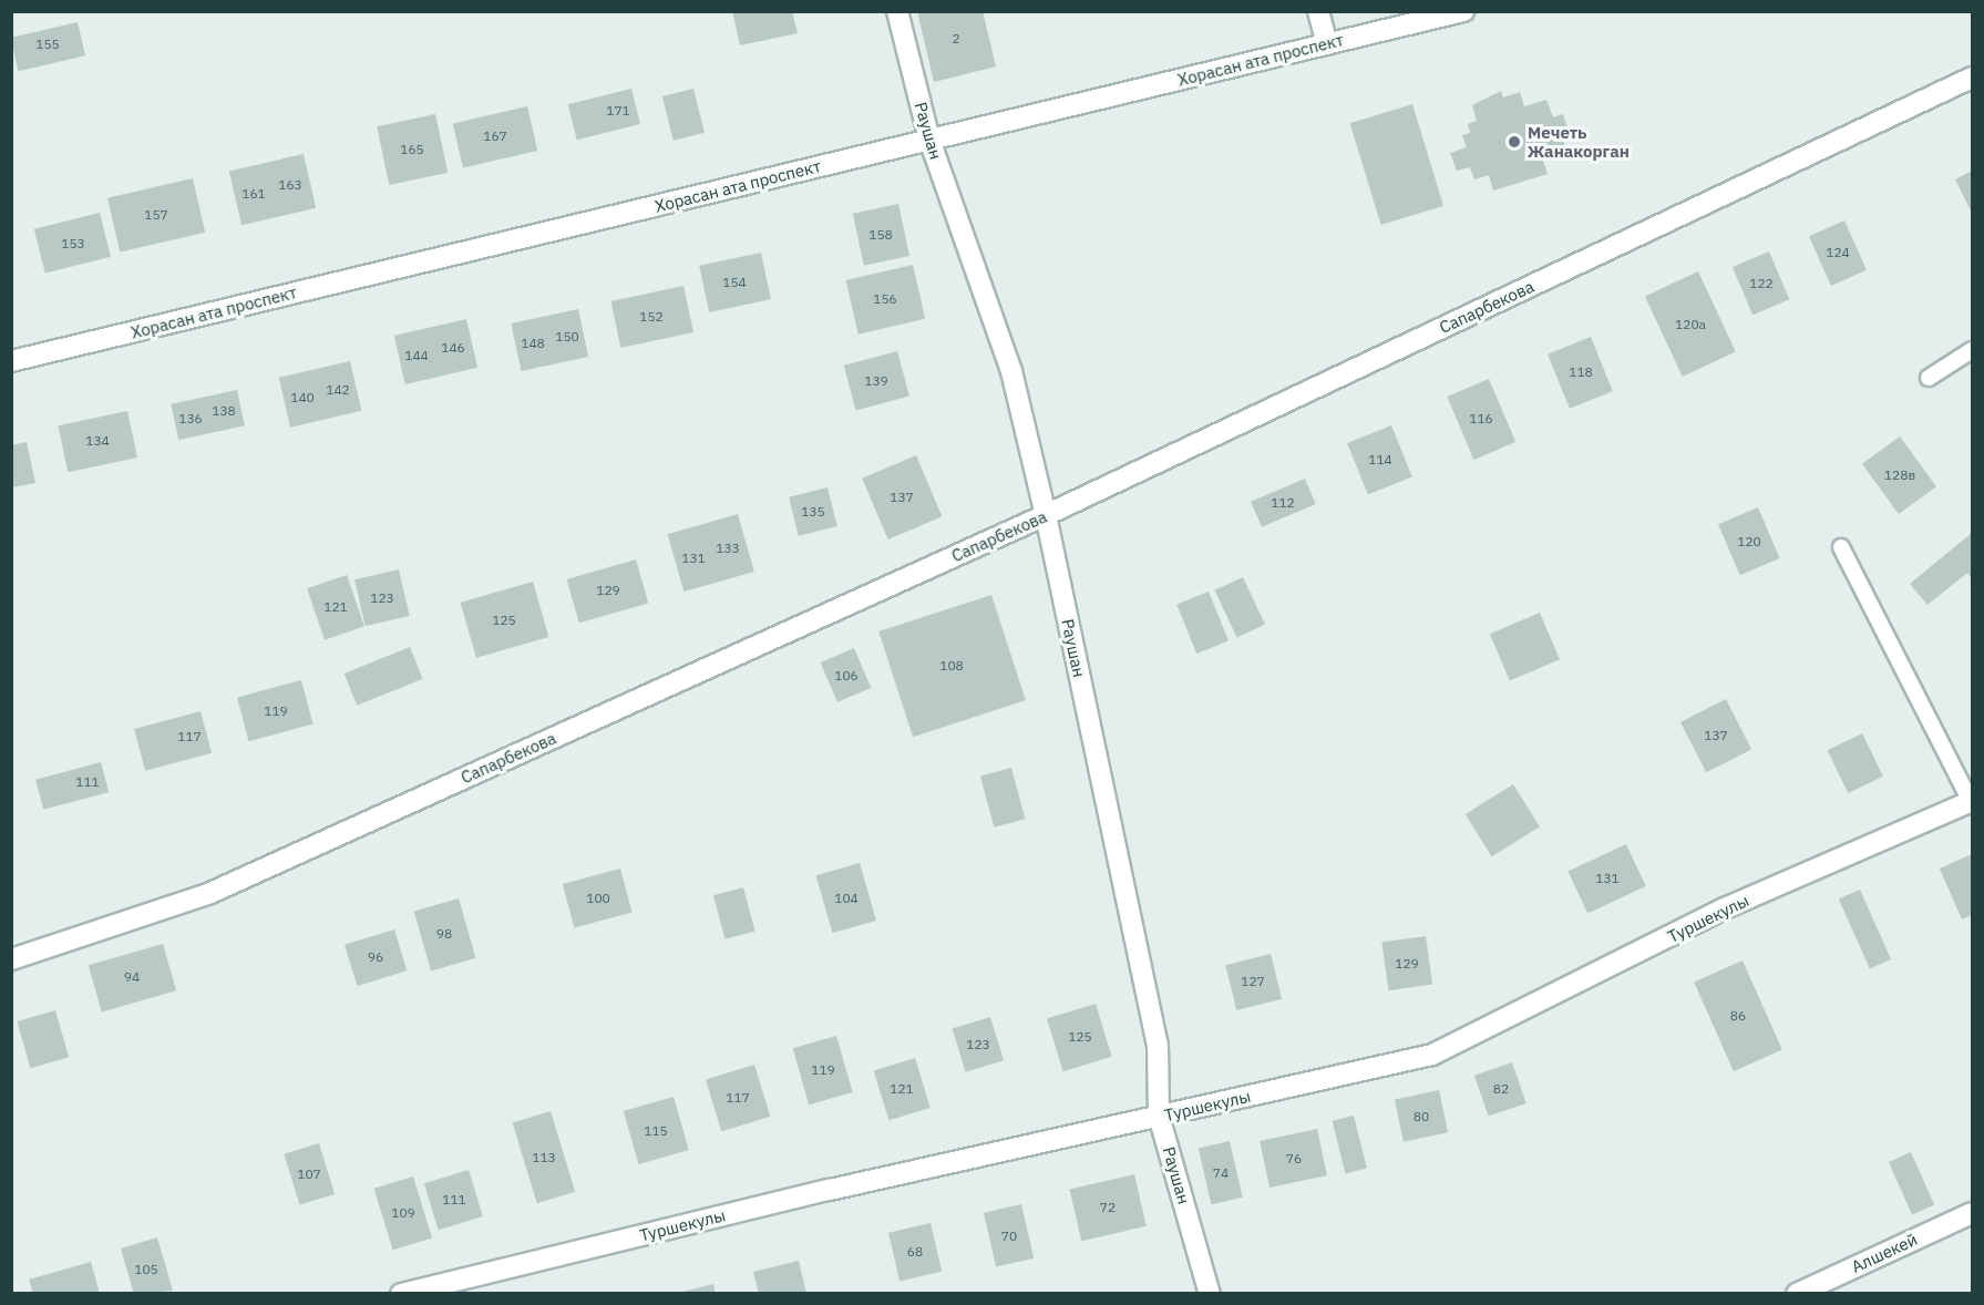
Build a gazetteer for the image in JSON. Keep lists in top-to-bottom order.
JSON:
{
  "streets": {
    "street": [
      "Хорасан ата проспект",
      "Раушан",
      "Сапарбекова",
      "Туршекулы",
      "Алшекей"
    ]
  },
  "crossings": [
    ["Хорасан ата проспект", "Раушан"],
    ["Раушан", "Сапарбекова"],
    ["Раушан", "Туршекулы"]
  ],
  "places": ["Мечеть Жанакорган"],
  "house_numbers": [
    "2",
    "155",
    "171",
    "167",
    "165",
    "163",
    "161",
    "157",
    "158",
    "153",
    "124",
    "154",
    "122",
    "156",
    "152",
    "120а",
    "150",
    "148",
    "146",
    "144",
    "118",
    "139",
    "142",
    "140",
    "138",
    "136",
    "116",
    "134",
    "114",
    "128в",
    "137",
    "112",
    "135",
    "120",
    "133",
    "131",
    "129",
    "123",
    "121",
    "125",
    "108",
    "106",
    "119",
    "137",
    "117",
    "111",
    "131",
    "100",
    "104",
    "98",
    "96",
    "129",
    "94",
    "127",
    "86",
    "125",
    "123",
    "119",
    "121",
    "82",
    "117",
    "80",
    "115",
    "113",
    "76",
    "74",
    "107",
    "111",
    "72",
    "109",
    "70",
    "68",
    "105"
  ]
}
